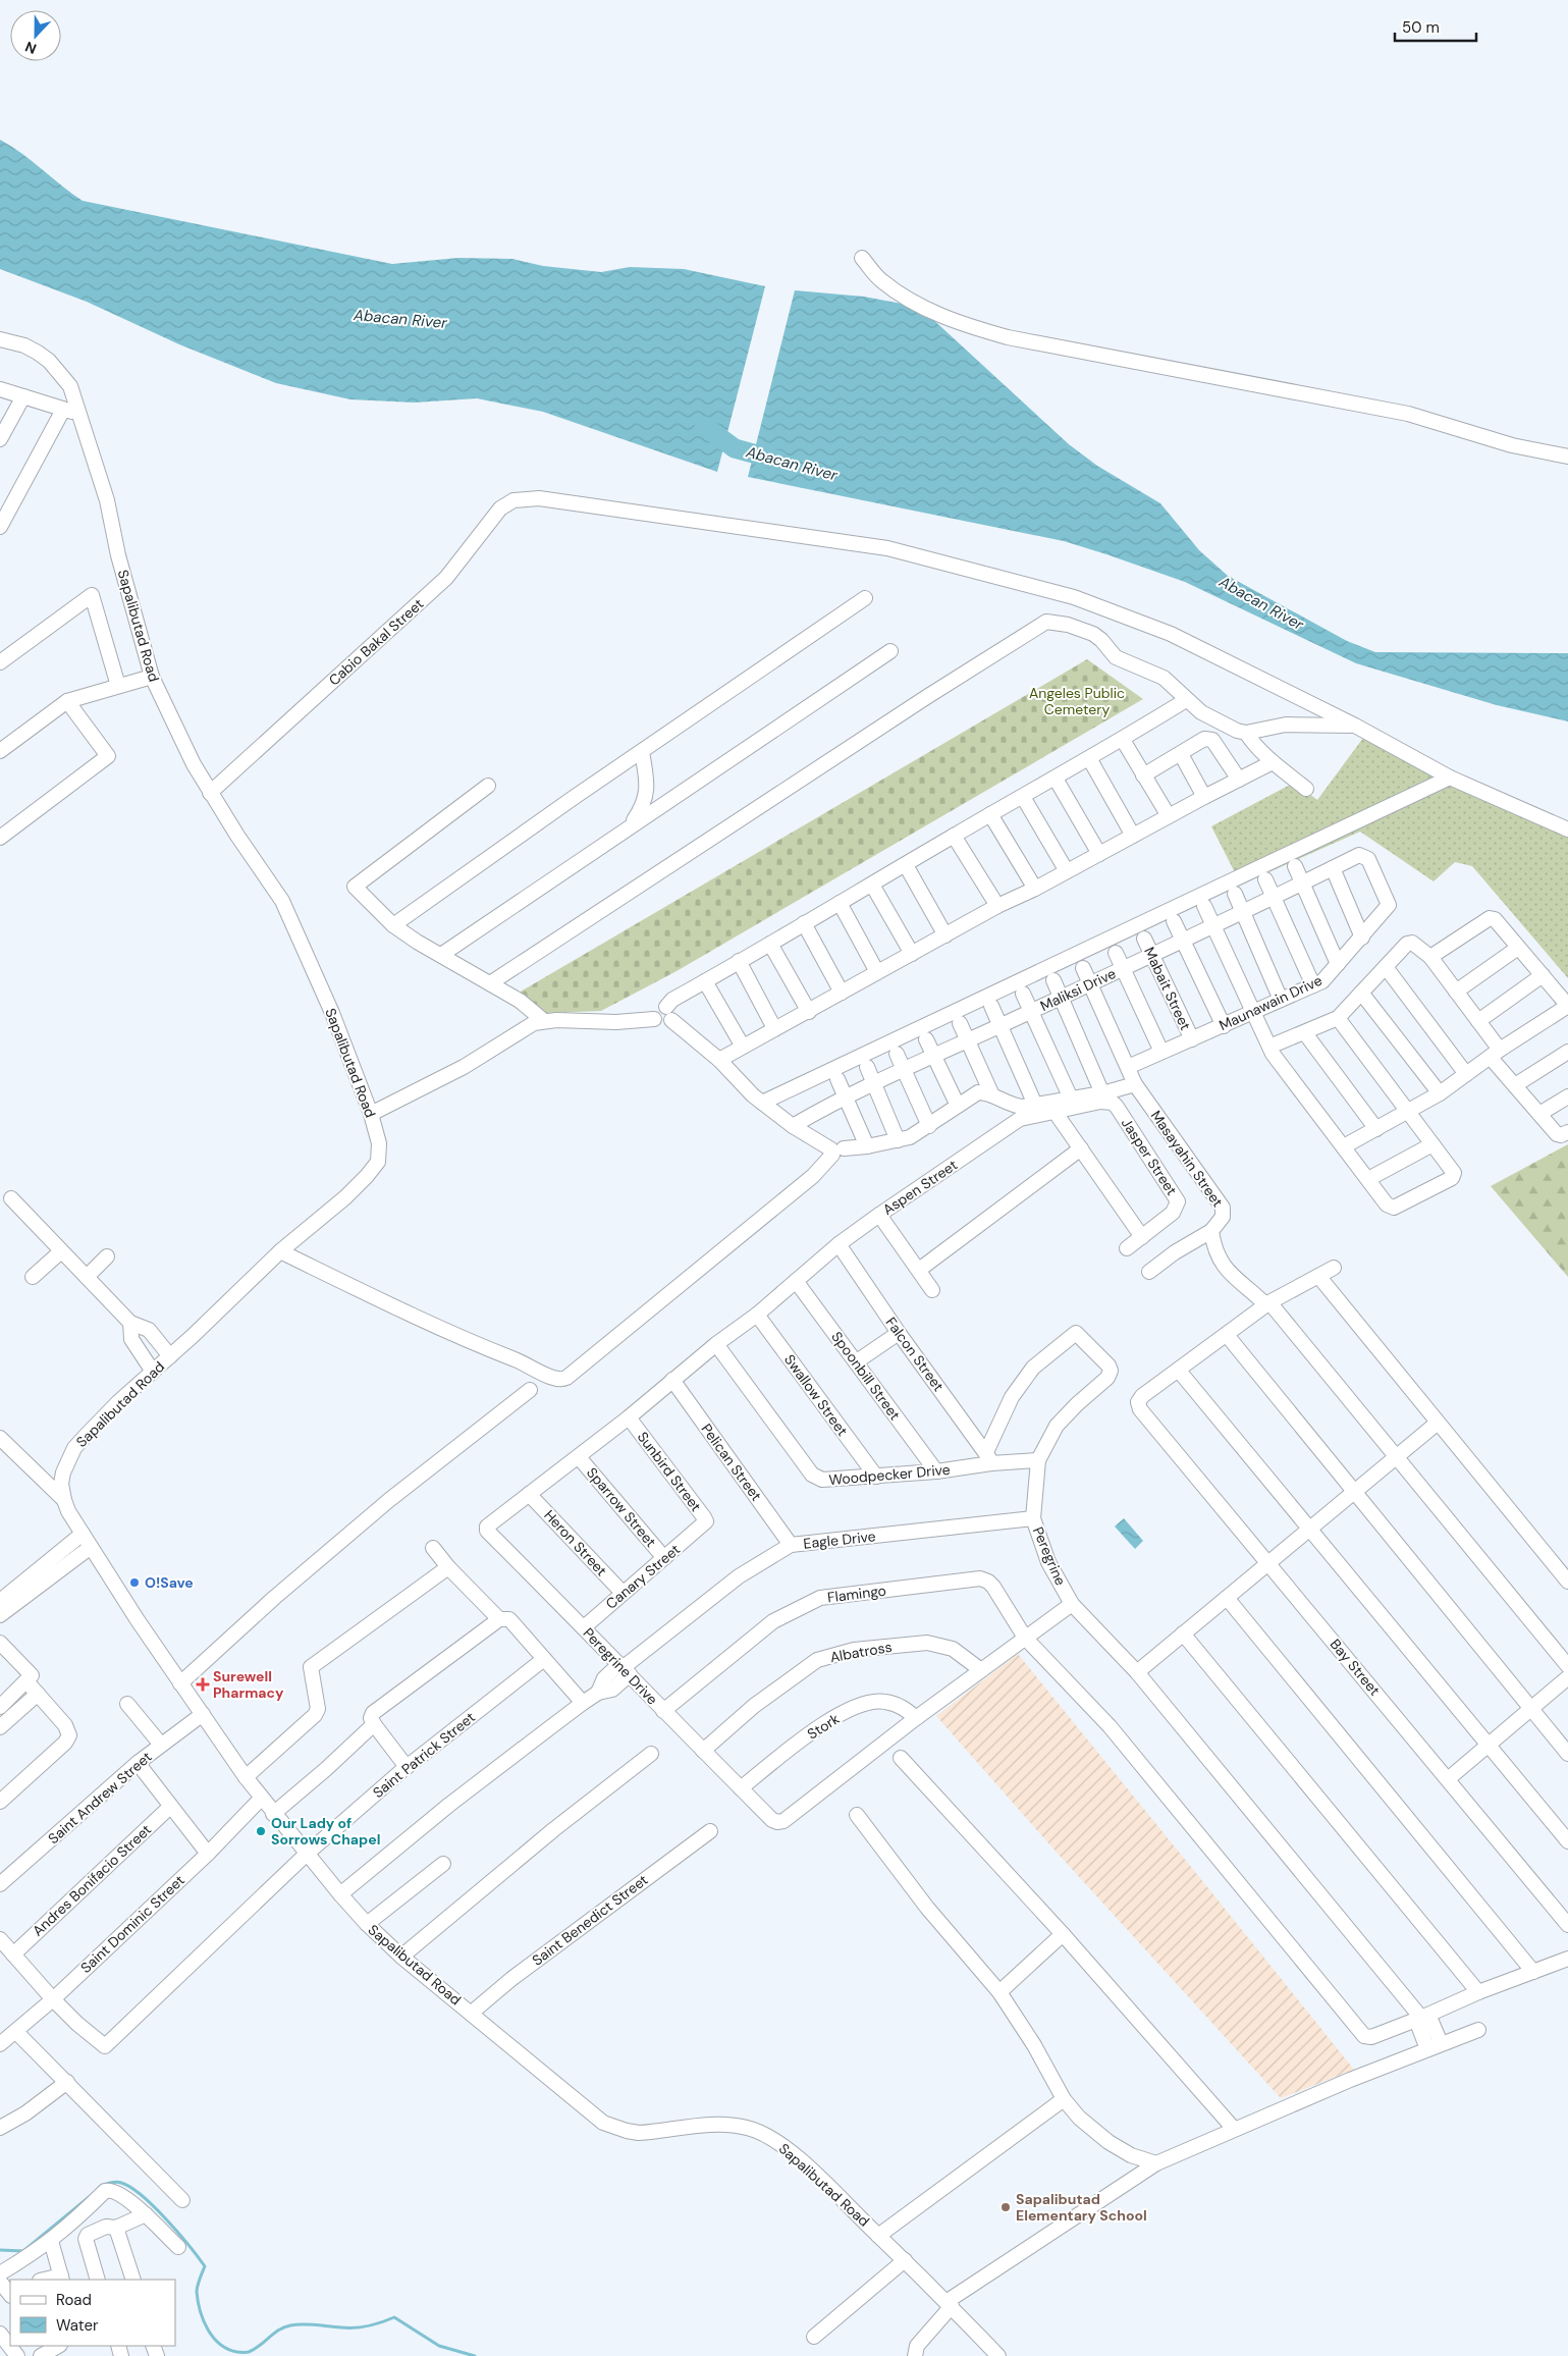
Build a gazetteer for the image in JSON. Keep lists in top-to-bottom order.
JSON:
{
  "streets": {
    "street": [
      "Sapalibutad Road",
      "Cabio Bakal Street",
      "Mabait Street",
      "Maliksi Drive",
      "Maunawain Drive",
      "Jasper Street",
      "Masayahin Street",
      "Aspen Street",
      "Falcon Street",
      "Spoonbill Street",
      "Swallow Street",
      "Pelican Street",
      "Sunbird Street",
      "Woodpecker Drive",
      "Sparrow Street",
      "Eagle Drive",
      "Heron Street",
      "Peregrine",
      "Canary Street",
      "Flamingo",
      "Albatross",
      "Peregrine Drive",
      "Bay Street",
      "Stork",
      "Saint Patrick Street",
      "Saint Andrew Street",
      "Andres Bonifacio Street",
      "Saint Benedict Street",
      "Saint Dominic Street"
    ]
  },
  "crossings": [
    ["Sapalibutad Road", "Cabio Bakal Street"],
    ["Sapalibutad Road", "Saint Patrick Street"],
    ["Sapalibutad Road", "Saint Andrew Street"],
    ["Sapalibutad Road", "Saint Benedict Street"],
    ["Sapalibutad Road", "Saint Dominic Street"],
    ["Mabait Street", "Maliksi Drive"],
    ["Mabait Street", "Maunawain Drive"],
    ["Maliksi Drive", "Maunawain Drive"],
    ["Maliksi Drive", "Masayahin Street"],
    ["Maunawain Drive", "Masayahin Street"],
    ["Jasper Street", "Aspen Street"],
    ["Aspen Street", "Falcon Street"],
    ["Aspen Street", "Spoonbill Street"],
    ["Aspen Street", "Peregrine Drive"],
    ["Falcon Street", "Woodpecker Drive"],
    ["Falcon Street", "Peregrine"],
    ["Spoonbill Street", "Woodpecker Drive"],
    ["Spoonbill Street", "Peregrine Drive"],
    ["Swallow Street", "Woodpecker Drive"],
    ["Swallow Street", "Peregrine Drive"],
    ["Pelican Street", "Eagle Drive"],
    ["Pelican Street", "Peregrine Drive"],
    ["Sunbird Street", "Canary Street"],
    ["Sunbird Street", "Peregrine Drive"],
    ["Woodpecker Drive", "Peregrine"],
    ["Woodpecker Drive", "Peregrine Drive"],
    ["Sparrow Street", "Canary Street"],
    ["Sparrow Street", "Peregrine Drive"],
    ["Eagle Drive", "Peregrine"],
    ["Eagle Drive", "Peregrine Drive"],
    ["Heron Street", "Canary Street"],
    ["Heron Street", "Peregrine Drive"],
    ["Peregrine", "Flamingo"],
    ["Peregrine", "Peregrine Drive"],
    ["Canary Street", "Peregrine Drive"],
    ["Flamingo", "Peregrine Drive"],
    ["Albatross", "Peregrine Drive"],
    ["Peregrine Drive", "Stork"],
    ["Saint Patrick Street", "Saint Dominic Street"]
  ],
  "water": ["Abacan River"],
  "parks": ["Angeles Public Cemetery"],
  "places": {
    "other": ["O!Save", "Our Lady of Sorrows Chapel", "Sapalibutad Elementary School"],
    "health": ["Surewell Pharmacy"]
  },
  "legend": ["Road", "Water"],
  "scale_bar": "50 m",
  "north": "bottom"
}
